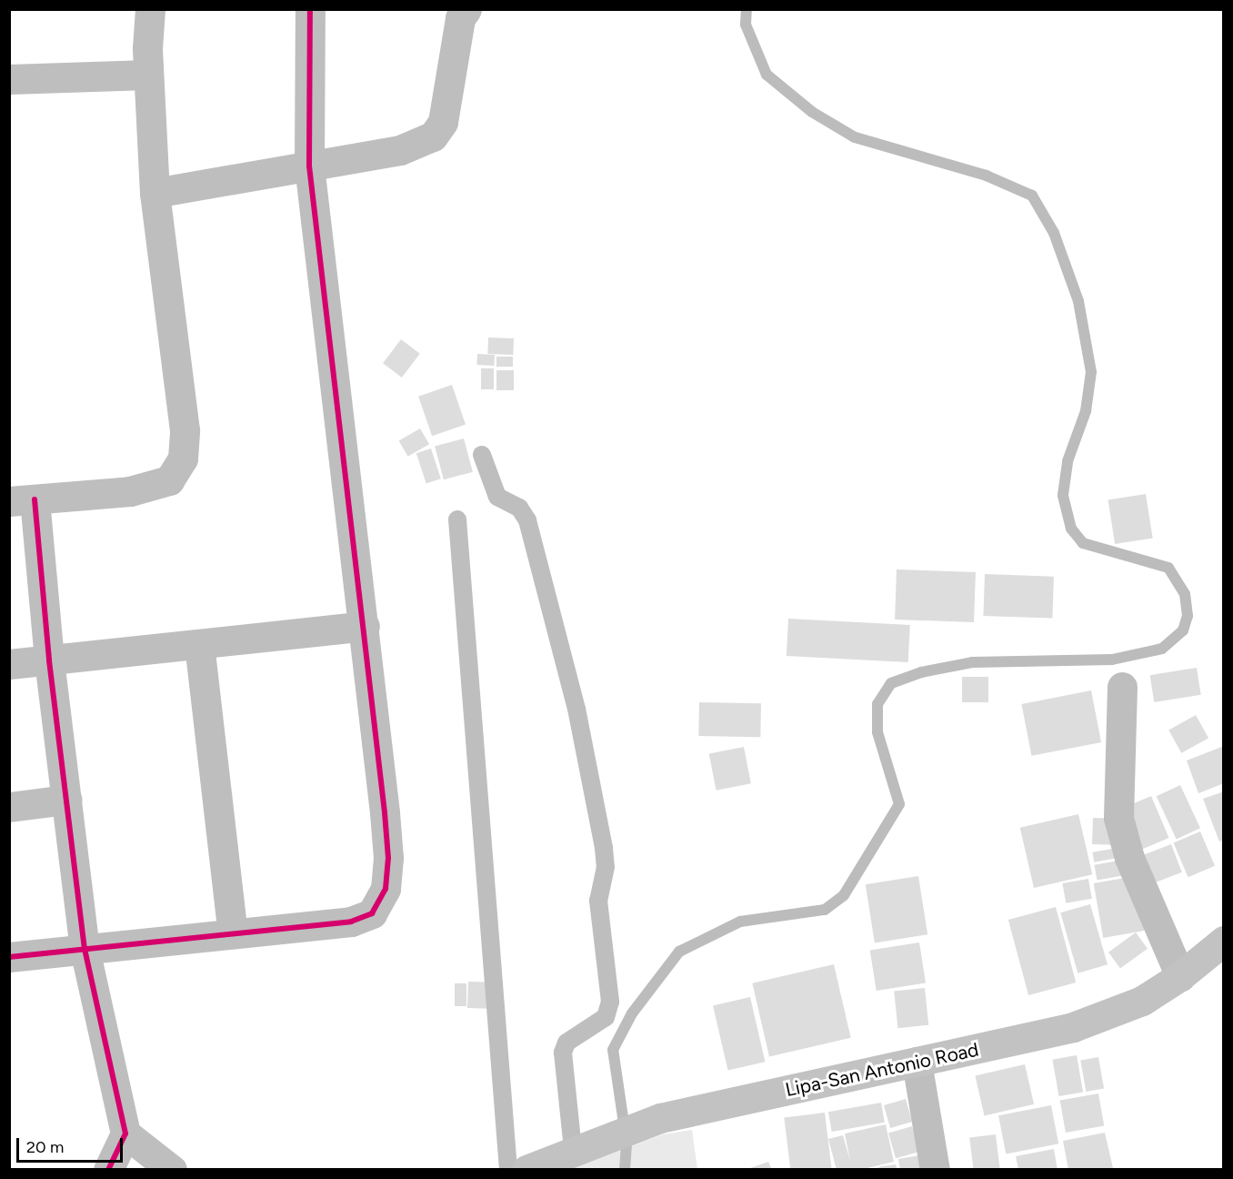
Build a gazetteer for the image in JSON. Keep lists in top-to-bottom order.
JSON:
{
  "streets": {
    "main road": ["Lipa-San Antonio Road"]
  },
  "scale_bar": "20 m"
}
